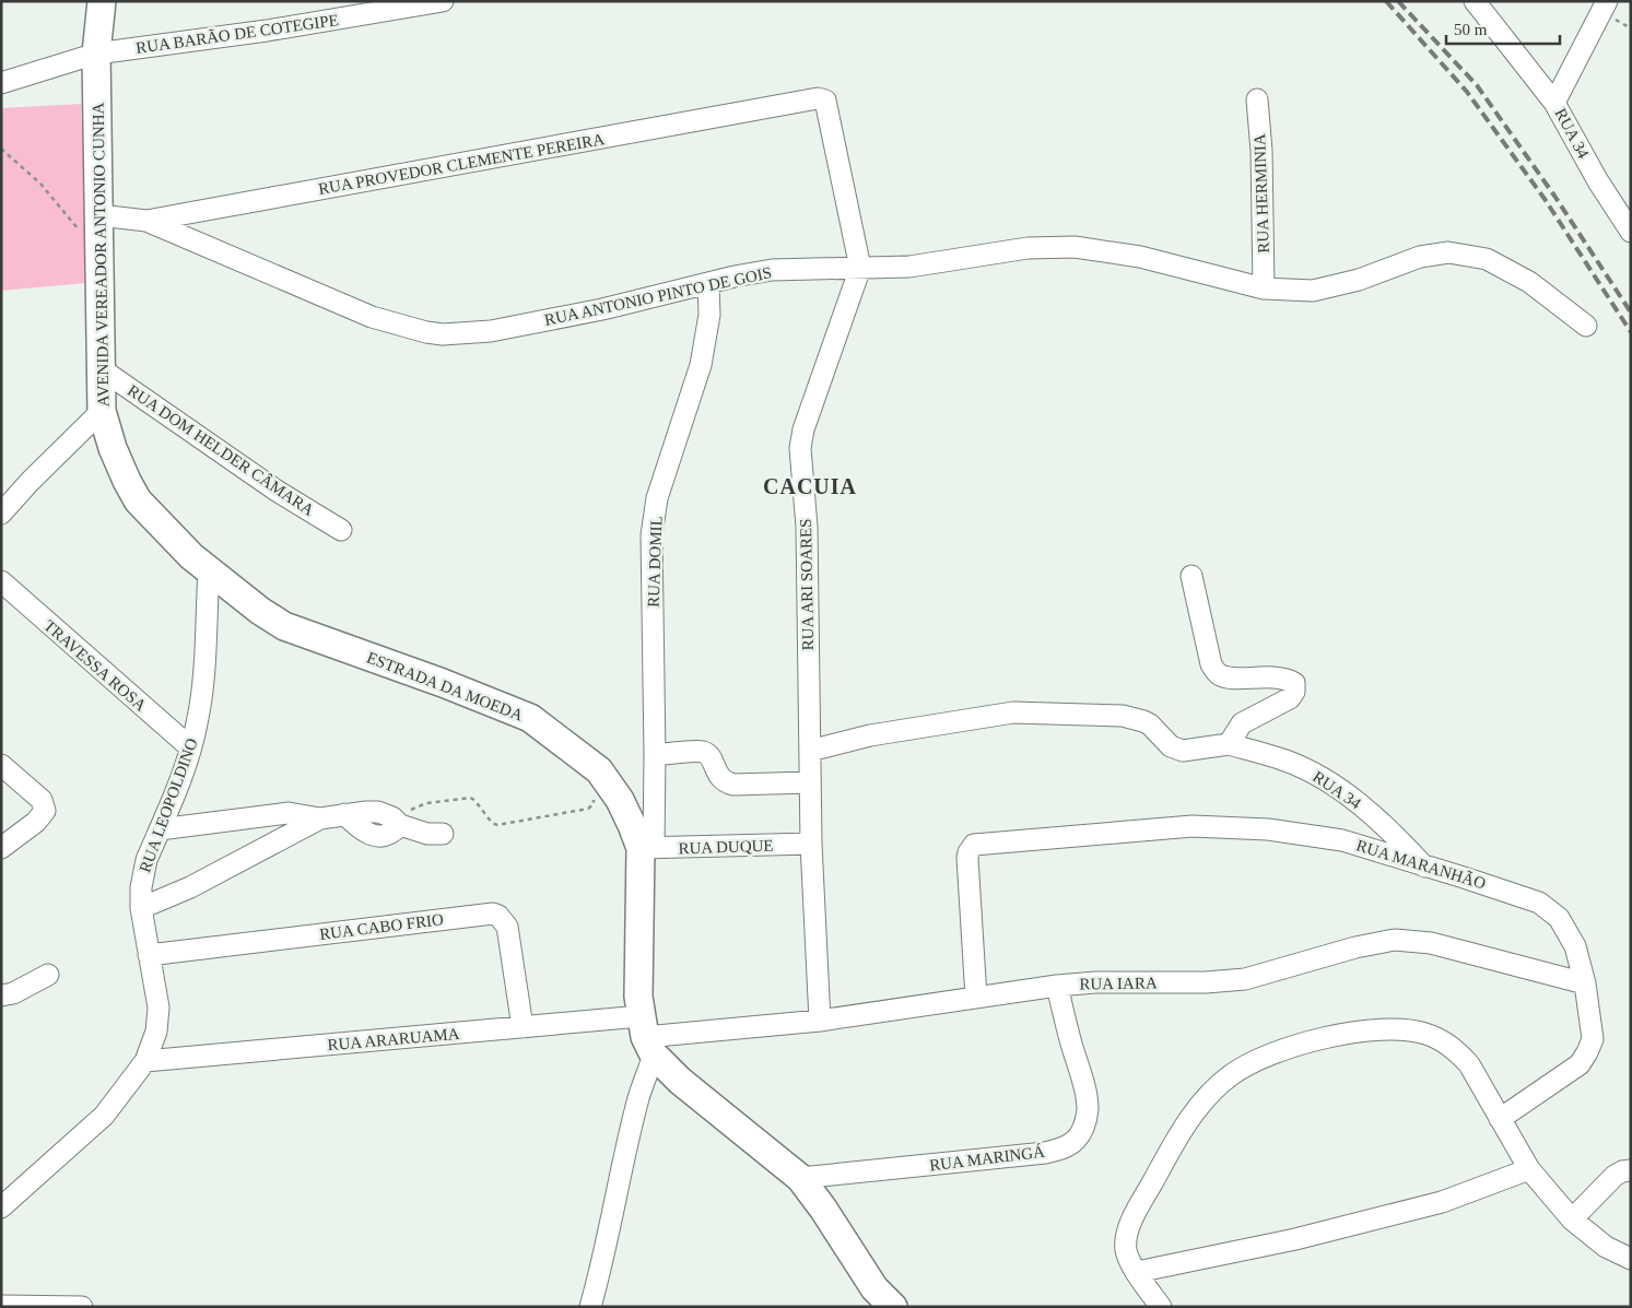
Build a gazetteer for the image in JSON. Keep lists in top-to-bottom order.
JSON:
{
  "streets": {
    "main road": ["AVENIDA VEREADOR ANTONIO CUNHA", "ESTRADA DA MOEDA"],
    "street": [
      "RUA BARÃO DE COTEGIPE",
      "RUA 34",
      "RUA PROVEDOR CLEMENTE PEREIRA",
      "RUA HERMINIA",
      "RUA ANTONIO PINTO DE GOIS",
      "RUA DOM HELDER CÂMARA",
      "RUA DOMIL",
      "RUA ARI SOARES",
      "TRAVESSA ROSA",
      "RUA LEOPOLDINO",
      "RUA DUQUE",
      "RUA MARANHÃO",
      "RUA CABO FRIO",
      "RUA IARA",
      "RUA ARARUAMA",
      "RUA MARINGÁ"
    ]
  },
  "crossings": [
    ["RUA BARÃO DE COTEGIPE", "AVENIDA VEREADOR ANTONIO CUNHA"],
    ["RUA 34", "RUA MARANHÃO"],
    ["RUA PROVEDOR CLEMENTE PEREIRA", "AVENIDA VEREADOR ANTONIO CUNHA"],
    ["RUA PROVEDOR CLEMENTE PEREIRA", "RUA ANTONIO PINTO DE GOIS"],
    ["RUA PROVEDOR CLEMENTE PEREIRA", "RUA ARI SOARES"],
    ["RUA HERMINIA", "RUA ANTONIO PINTO DE GOIS"],
    ["AVENIDA VEREADOR ANTONIO CUNHA", "RUA DOM HELDER CÂMARA"],
    ["AVENIDA VEREADOR ANTONIO CUNHA", "ESTRADA DA MOEDA"],
    ["AVENIDA VEREADOR ANTONIO CUNHA", "RUA LEOPOLDINO"],
    ["RUA ANTONIO PINTO DE GOIS", "RUA DOMIL"],
    ["RUA ANTONIO PINTO DE GOIS", "RUA ARI SOARES"],
    ["RUA DOMIL", "ESTRADA DA MOEDA"],
    ["RUA DOMIL", "RUA DUQUE"],
    ["RUA ARI SOARES", "RUA DUQUE"],
    ["RUA ARI SOARES", "RUA IARA"],
    ["TRAVESSA ROSA", "RUA LEOPOLDINO"],
    ["ESTRADA DA MOEDA", "RUA LEOPOLDINO"],
    ["ESTRADA DA MOEDA", "RUA DUQUE"],
    ["RUA LEOPOLDINO", "RUA CABO FRIO"],
    ["RUA LEOPOLDINO", "RUA ARARUAMA"],
    ["RUA MARANHÃO", "RUA IARA"],
    ["RUA CABO FRIO", "RUA ARARUAMA"],
    ["RUA IARA", "RUA ARARUAMA"],
    ["RUA IARA", "RUA MARINGÁ"]
  ],
  "districts": ["CACUIA"],
  "scale_bar": "50 m"
}
